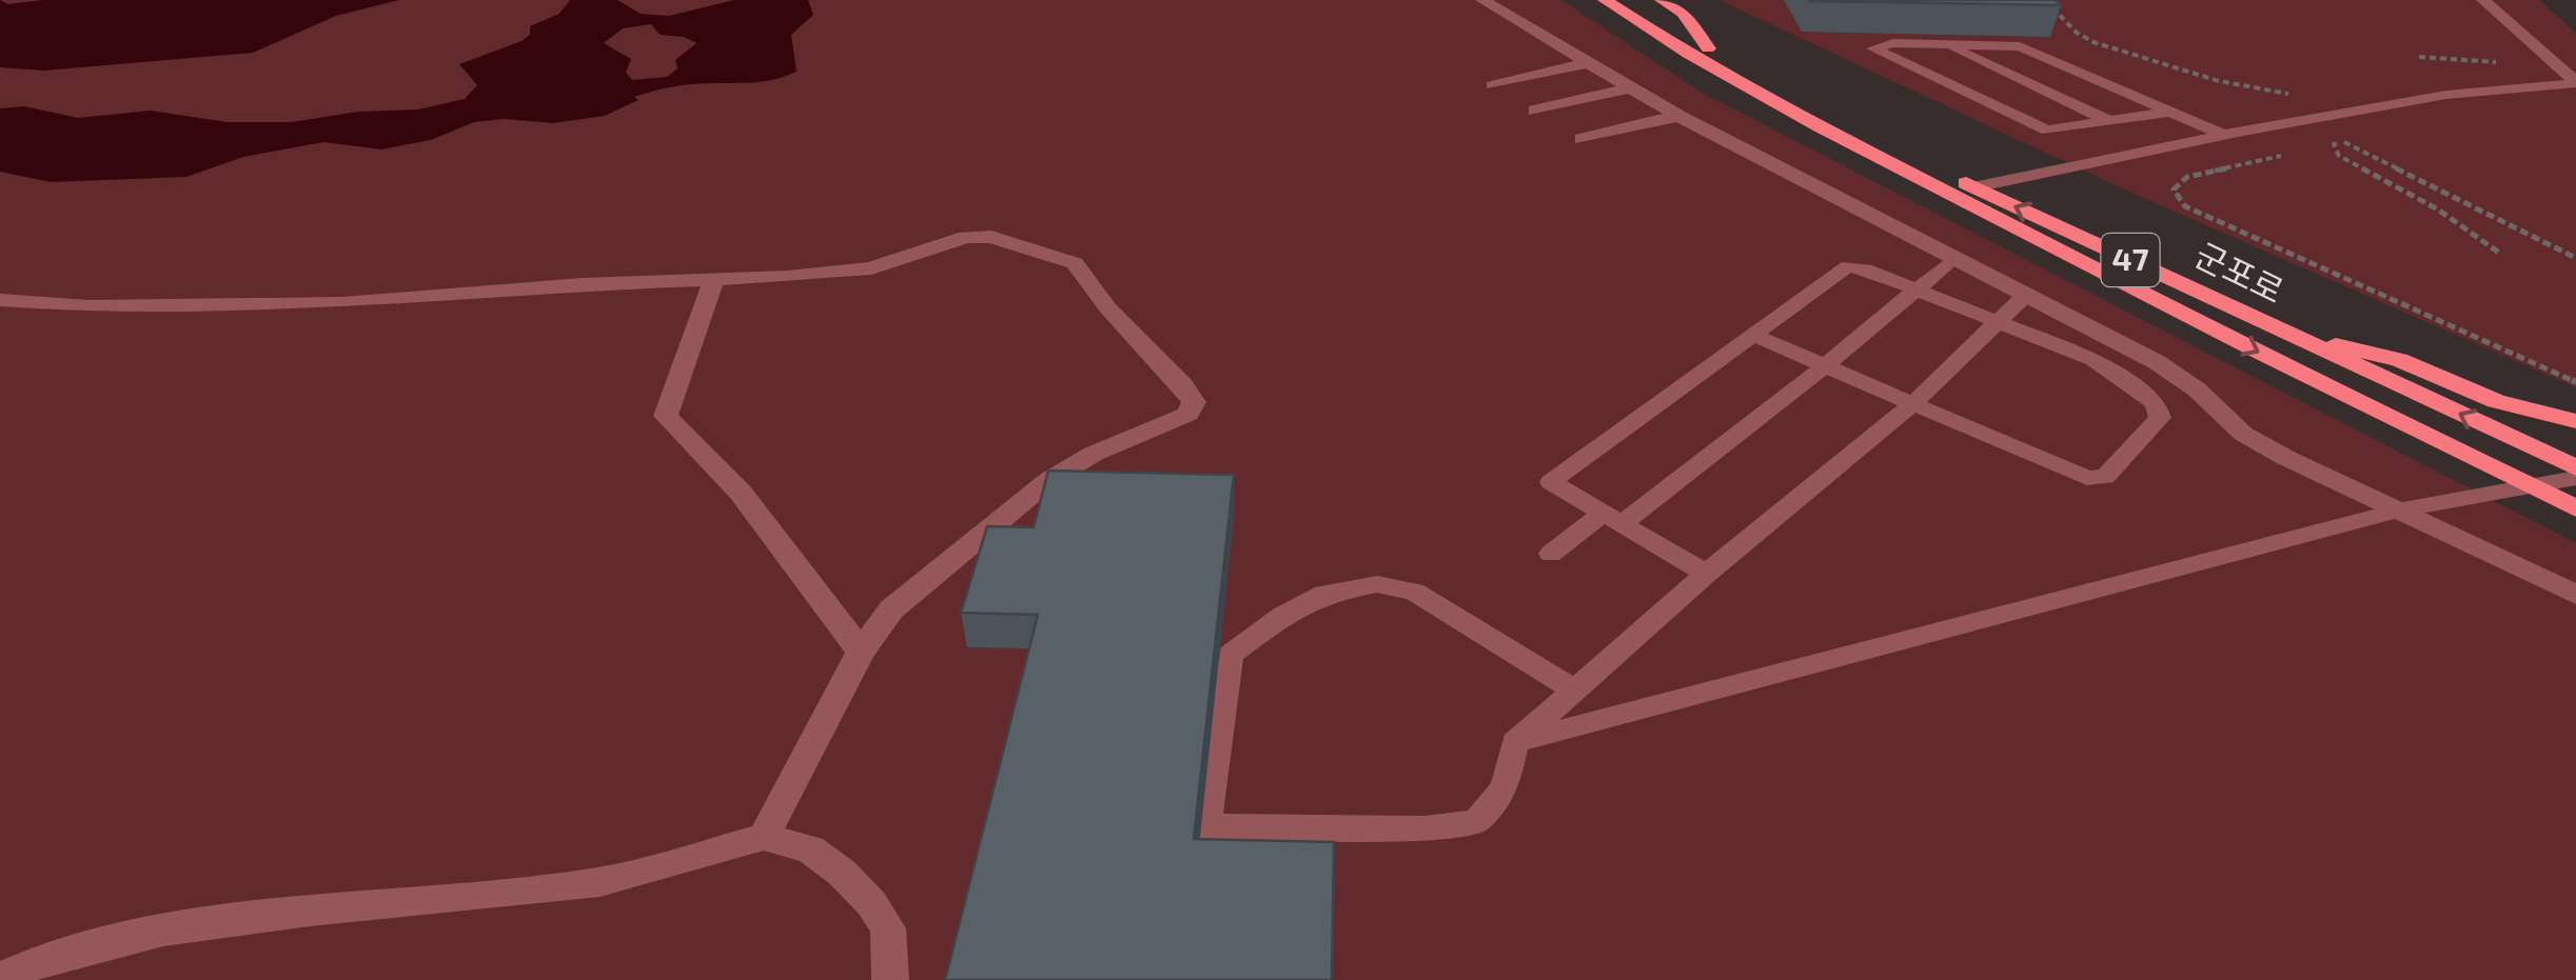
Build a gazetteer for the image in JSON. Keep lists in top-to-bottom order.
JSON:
{
  "streets": {
    "main road": ["47", "군포로"]
  }
}
